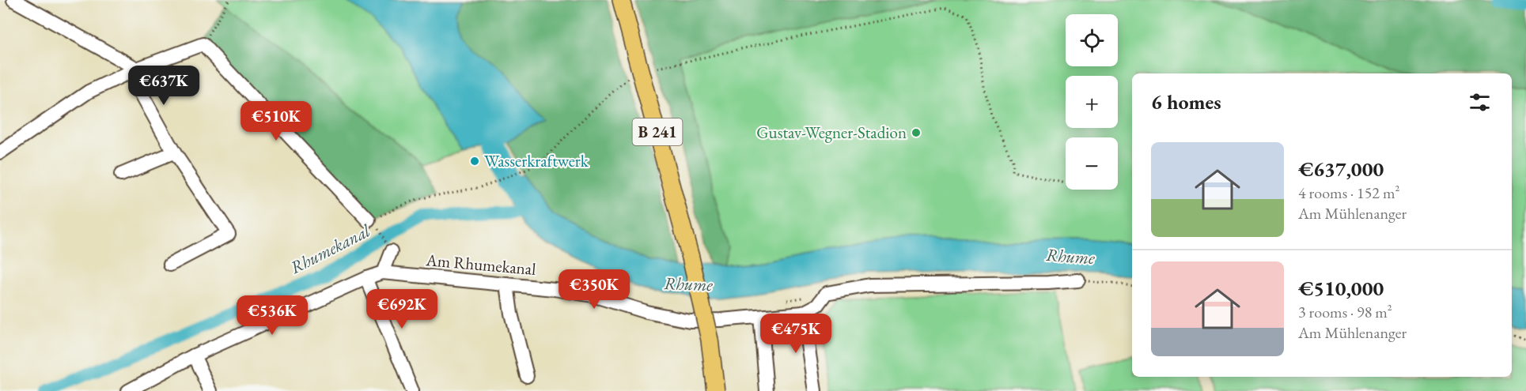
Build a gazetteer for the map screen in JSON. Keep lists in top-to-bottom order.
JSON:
{
  "streets": {
    "main road": ["B 241"],
    "street": ["Am Rhumekanal"]
  },
  "water": ["Rhumekanal", "Rhume"],
  "places": ["Gustav-Wegner-Stadion", "Wasserkraftwerk"],
  "page": {
    "map_buttons": ["+", "−"],
    "price": [
      "€637K",
      "€510K",
      "€350K",
      "€692K",
      "€536K",
      "€475K"
    ],
    "heading": "6 homes",
    "list": [
      {
        "name": "€637,000",
        "note": "4 rooms · 152 m² · Am Mühlenanger"
      },
      {
        "name": "€510,000",
        "note": "3 rooms · 98 m² · Am Mühlenanger"
      }
    ]
  }
}
